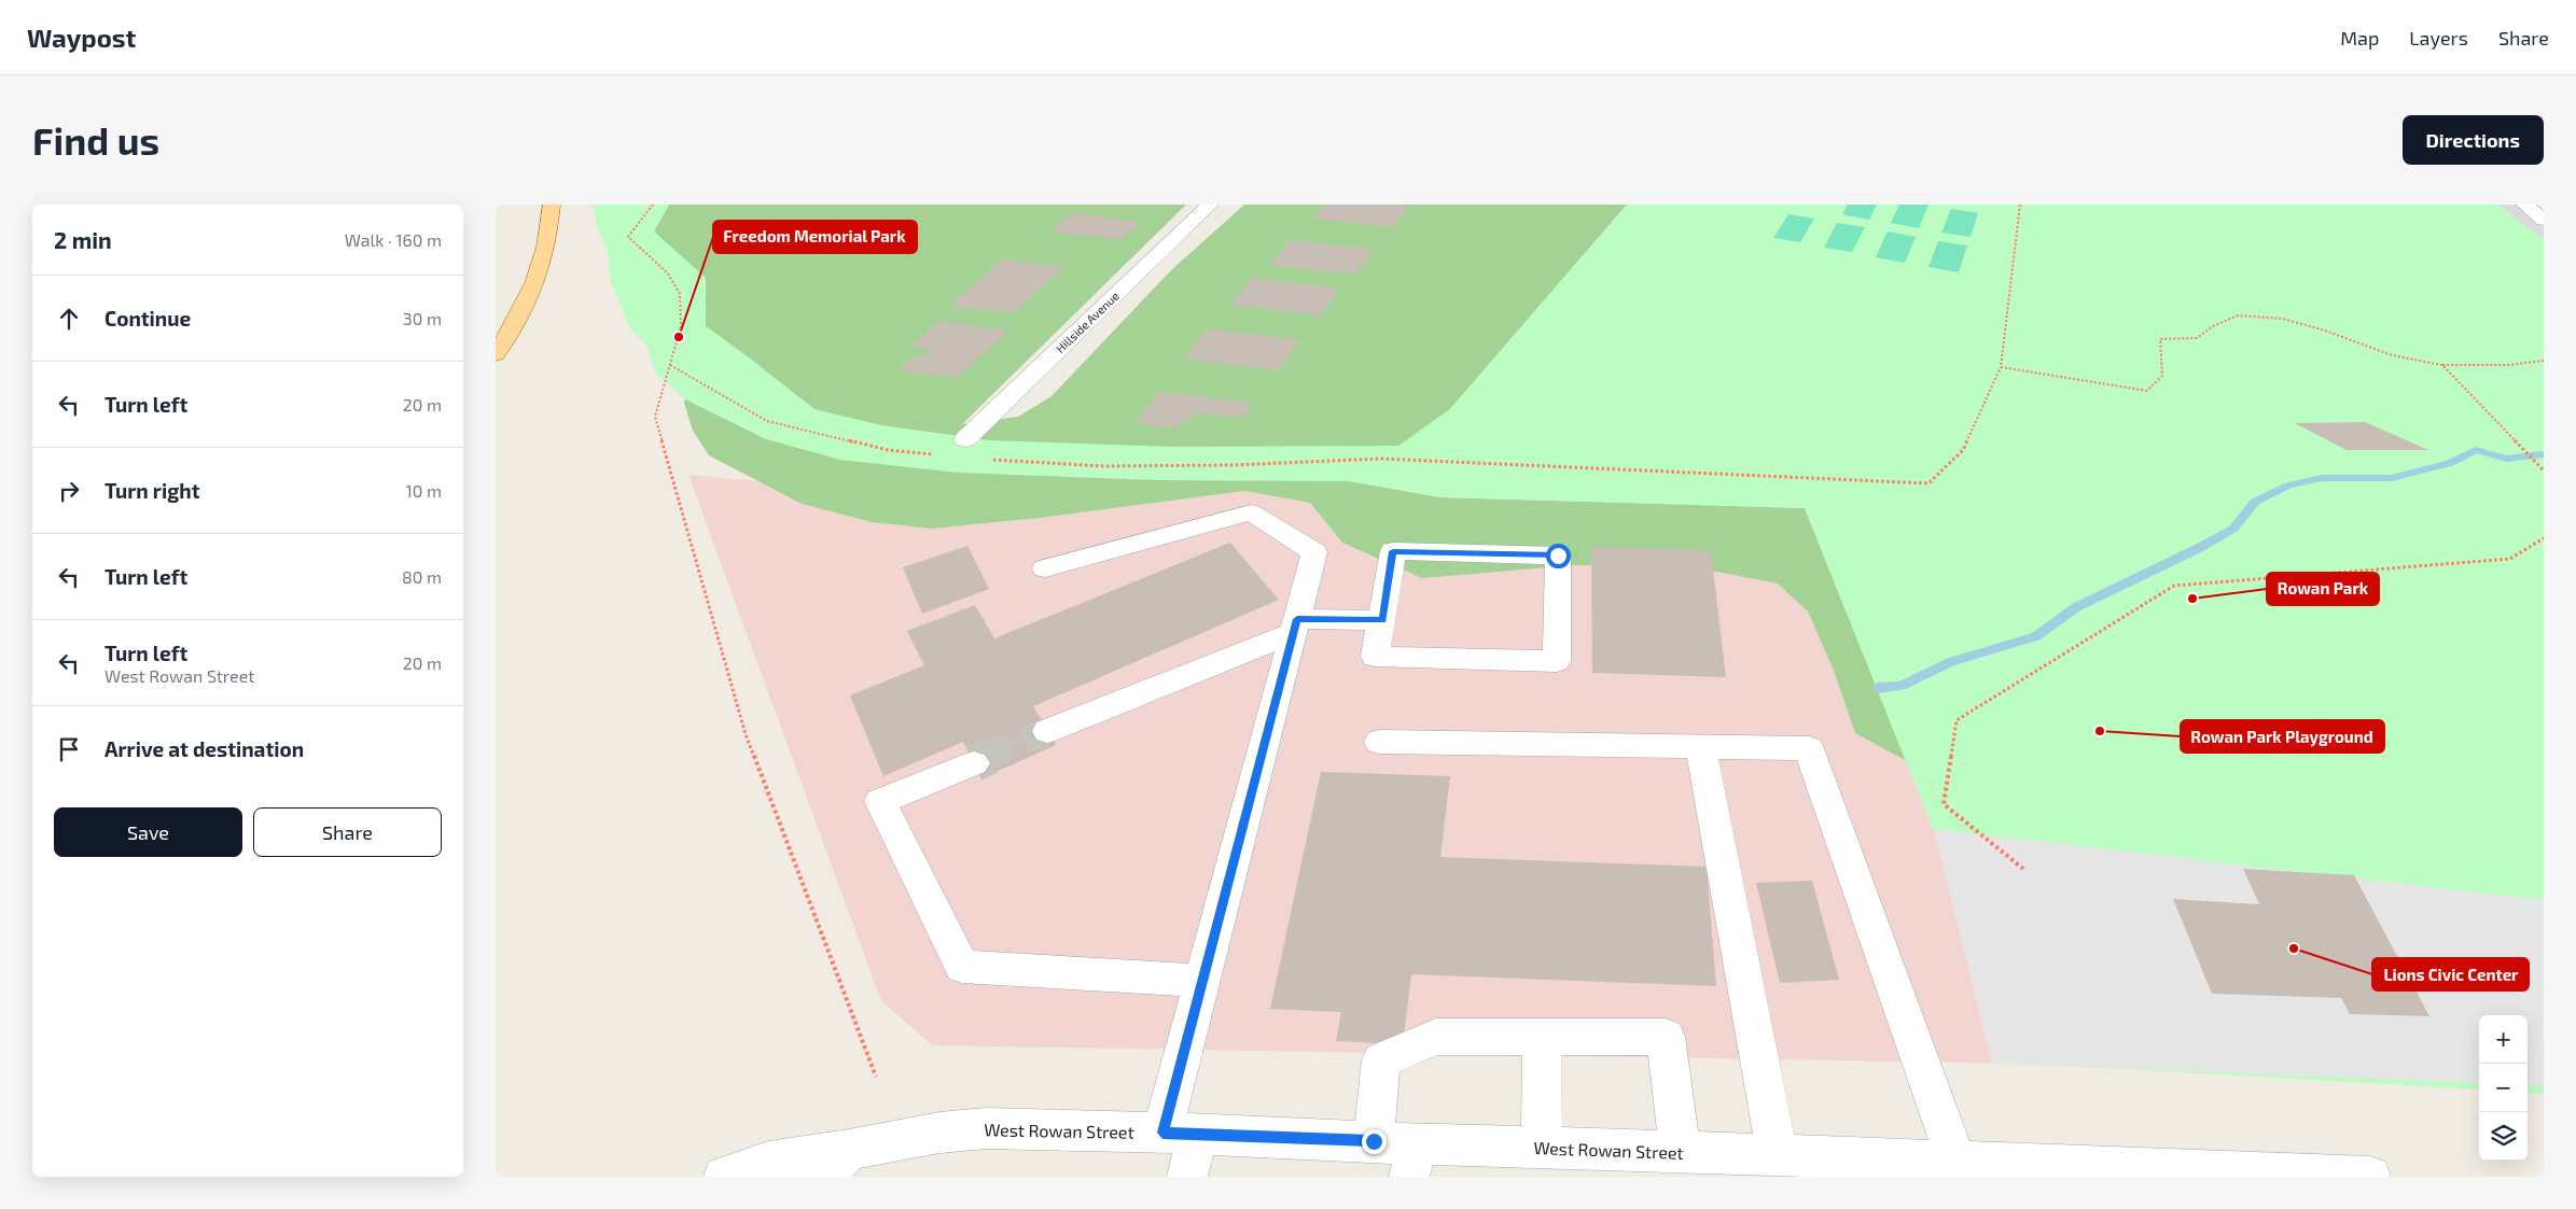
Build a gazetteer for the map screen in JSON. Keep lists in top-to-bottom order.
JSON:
{
  "streets": {
    "street": ["Hillside Avenue", "West Rowan Street"]
  },
  "places": [
    "Freedom Memorial Park",
    "Rowan Park",
    "Rowan Park Playground",
    "Lions Civic Center"
  ],
  "page": {
    "header": "Waypost",
    "nav": ["Map", "Layers", "Share"],
    "buttons": [
      "Directions",
      ["Save", "Share"]
    ],
    "title": "Find us",
    "heading": ["2 min", "Walk · 160 m"],
    "list": [
      ["Continue", "30 m"],
      ["Turn left", "20 m"],
      ["Turn right", "10 m"],
      ["Turn left", "80 m"],
      ["Turn left", "West Rowan Street", "20 m"],
      "Arrive at destination"
    ],
    "map_buttons": ["+", "−"]
  }
}
